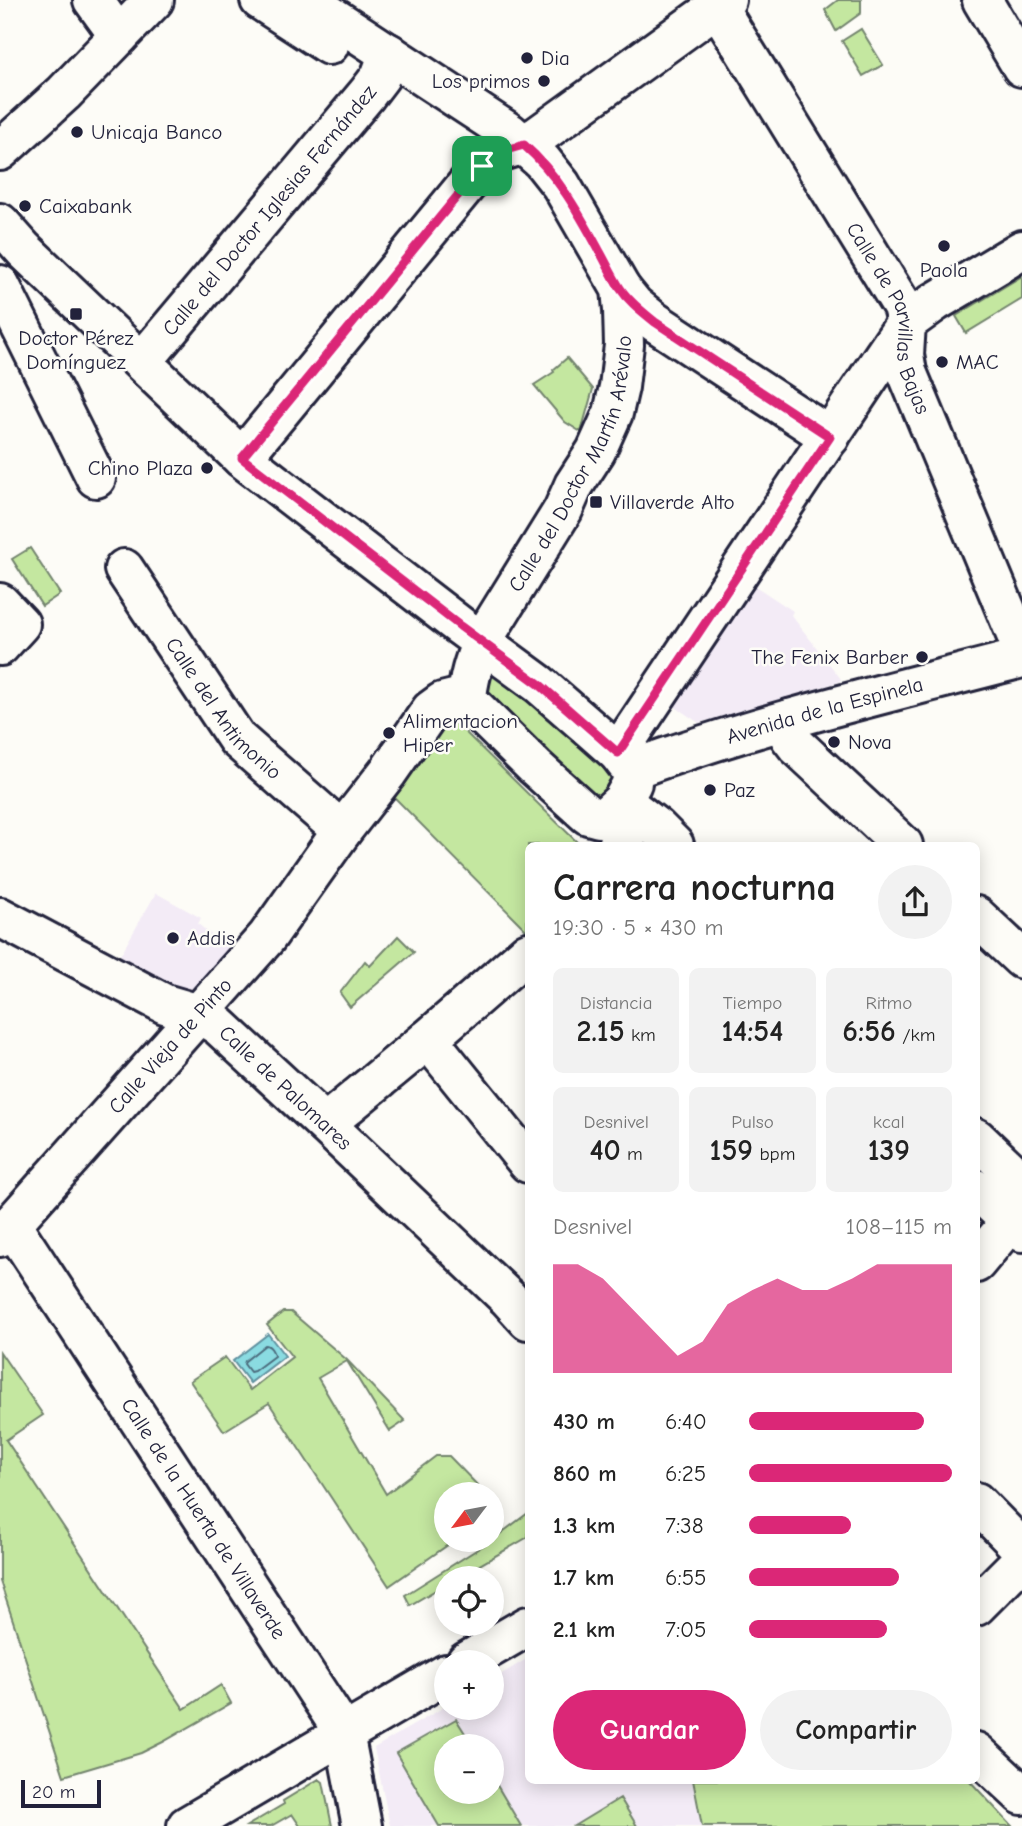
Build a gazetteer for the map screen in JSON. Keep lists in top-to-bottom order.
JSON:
{
  "streets": {
    "street": [
      "Calle del Doctor Iglesias Fernández",
      "Calle de Parvillas Bajas",
      "Calle del Doctor Martín Arévalo",
      "Calle del Antimonio",
      "Avenida de la Espinela",
      "Calle Vieja de Pinto",
      "Calle de Palomares",
      "Calle de la Huerta de Villaverde"
    ]
  },
  "crossings": [
    ["Calle del Doctor Iglesias Fernández", "Calle del Doctor Martín Arévalo"],
    ["Calle del Doctor Martín Arévalo", "Calle Vieja de Pinto"],
    ["Calle del Antimonio", "Calle Vieja de Pinto"],
    ["Calle Vieja de Pinto", "Calle de Palomares"],
    ["Calle Vieja de Pinto", "Calle de la Huerta de Villaverde"]
  ],
  "places": {
    "other": [
      "Dia",
      "Los primos",
      "Unicaja Banco",
      "Caixabank",
      "Paola",
      "MAC",
      "Chino Plaza",
      "The Fenix Barber",
      "Alimentacion Hiper",
      "Nova",
      "Paz",
      "Addis"
    ],
    "transit": ["Doctor Pérez Domínguez", "Villaverde Alto"]
  },
  "scale_bar": "20 m",
  "north": "bottom left",
  "page": {
    "heading": ["Carrera nocturna", "19:30 · 5 × 430 m"],
    "stats": [
      ["Distancia", "2.15 km"],
      ["Tiempo", "14:54"],
      ["Ritmo", "6:56 /km"],
      ["Desnivel", "40 m"],
      ["Pulso", "159 bpm"],
      ["kcal", "139"]
    ],
    "chart": ["Desnivel", "108–115 m"],
    "list": [
      {
        "name": "430 m",
        "note": "6:40"
      },
      {
        "name": "860 m",
        "note": "6:25"
      },
      {
        "name": "1.3 km",
        "note": "7:38"
      },
      {
        "name": "1.7 km",
        "note": "6:55"
      },
      {
        "name": "2.1 km",
        "note": "7:05"
      }
    ],
    "map_buttons": ["+", "−"],
    "buttons": ["Guardar", "Compartir"],
    "scale": "20 m"
  }
}
